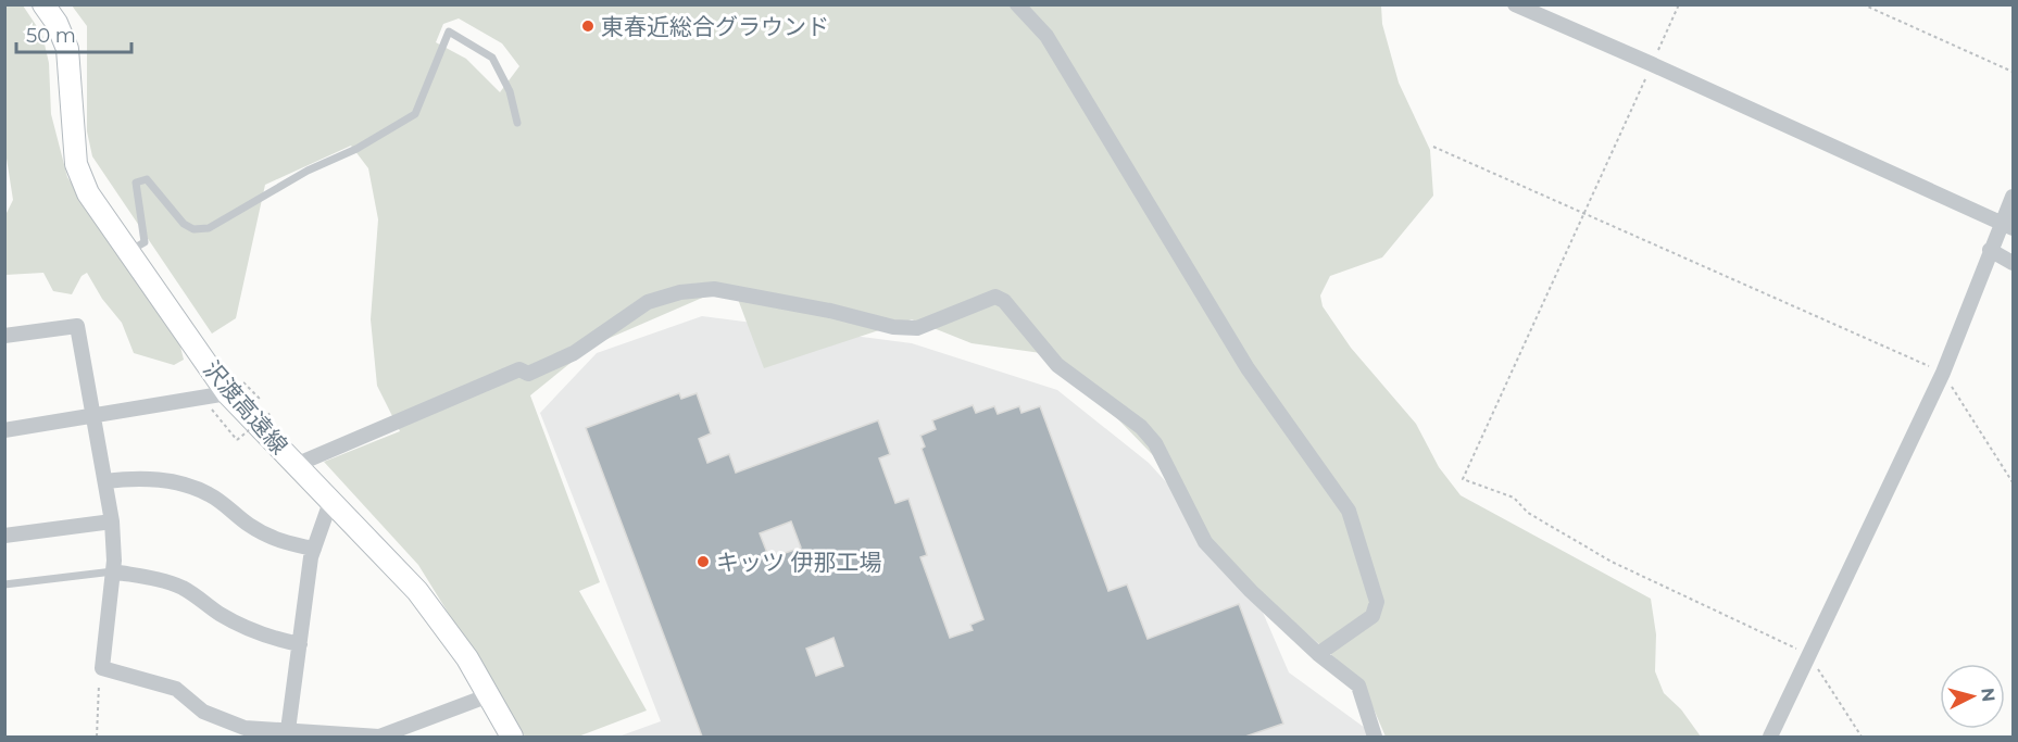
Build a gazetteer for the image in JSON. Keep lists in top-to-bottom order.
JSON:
{
  "streets": {
    "main road": ["沢渡高遠線"]
  },
  "places": ["東春近総合グラウンド", "キッツ 伊那工場"],
  "scale_bar": "50 m",
  "north": "right"
}
